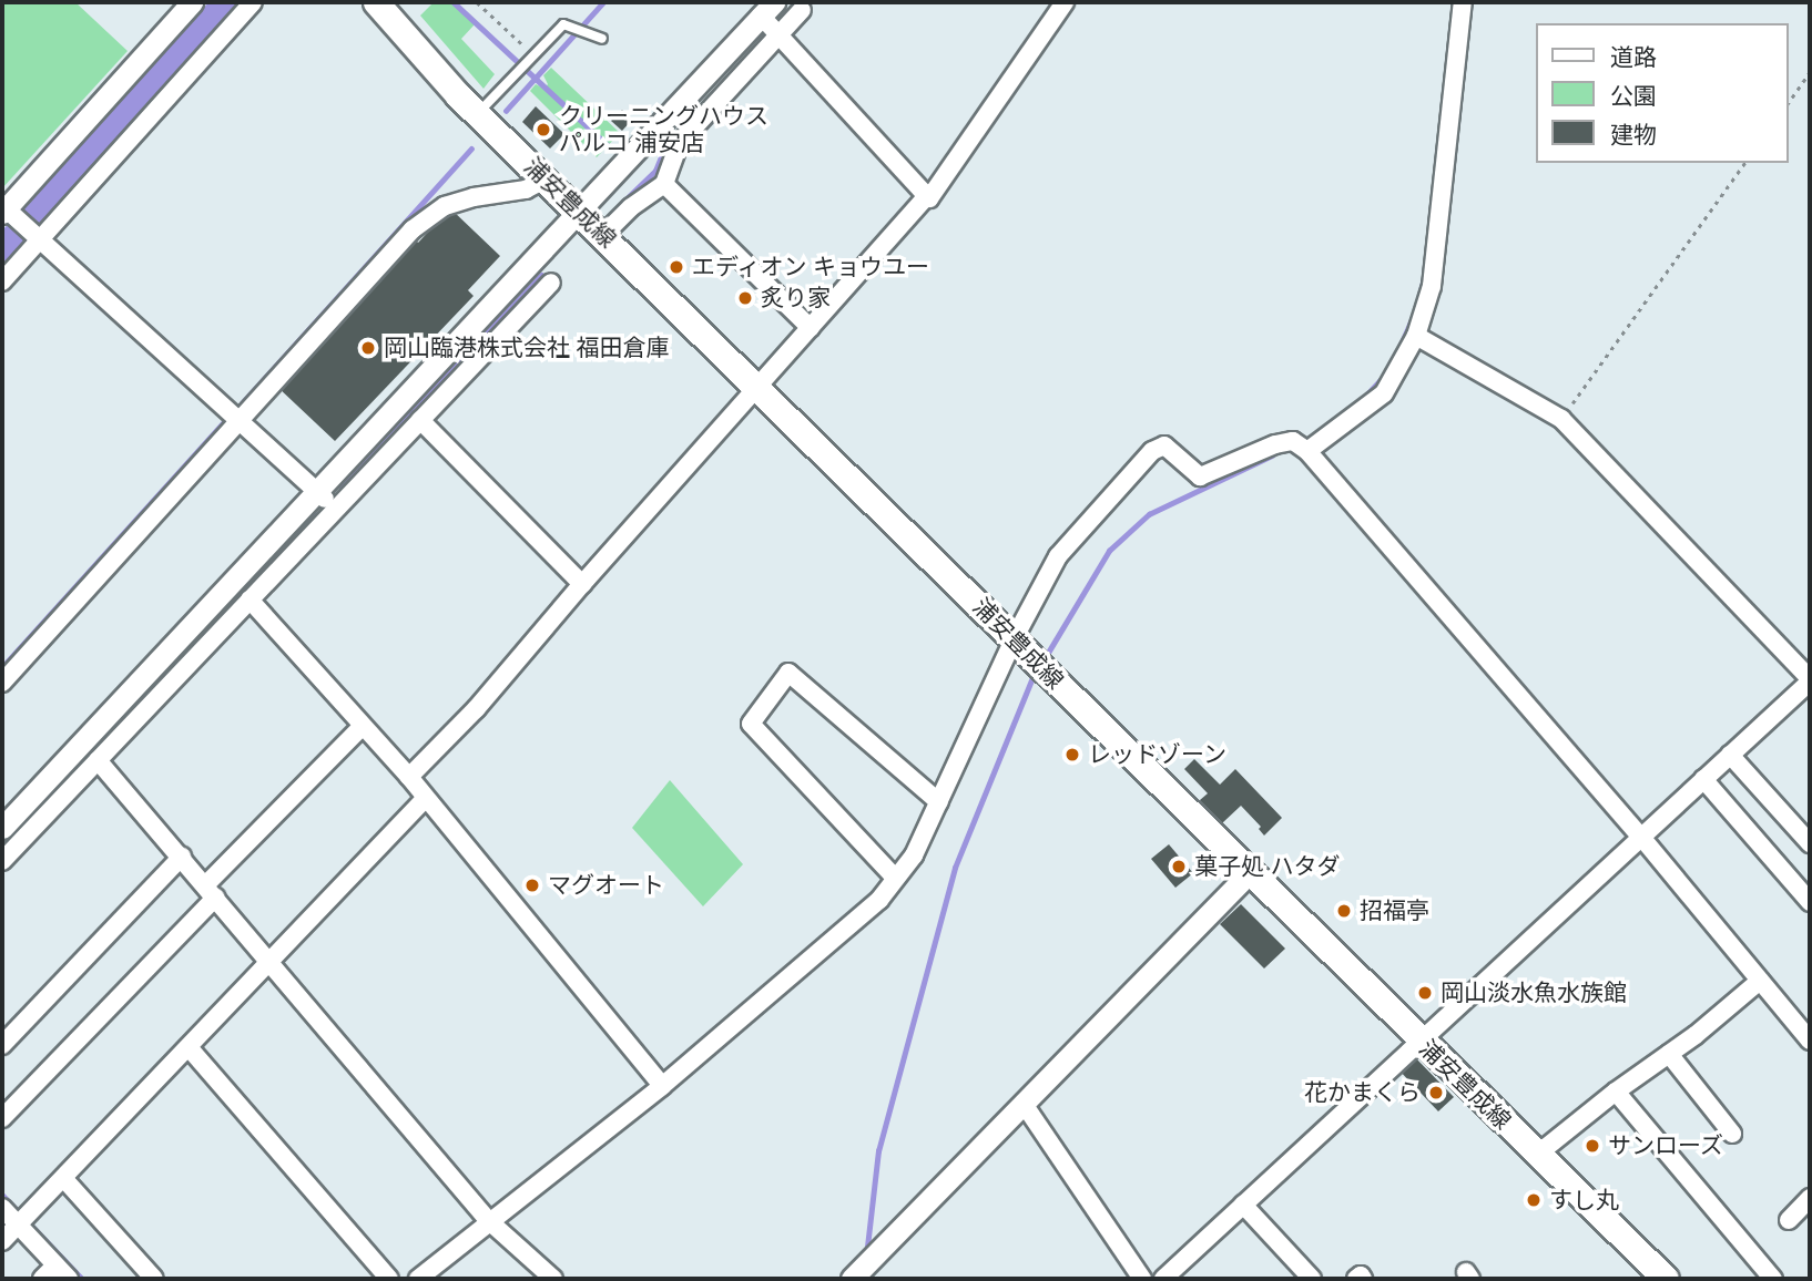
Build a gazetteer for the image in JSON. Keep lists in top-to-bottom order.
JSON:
{
  "streets": {
    "main road": ["浦安豊成線"]
  },
  "places": [
    "クリーニングハウス パルコ 浦安店",
    "エディオン キョウユー",
    "炙り家",
    "岡山臨港株式会社 福田倉庫",
    "レッドゾーン",
    "菓子処 ハタダ",
    "マグオート",
    "招福亭",
    "岡山淡水魚水族館",
    "花かまくら",
    "サンローズ",
    "すし丸"
  ],
  "legend": ["道路", "公園", "建物"]
}
